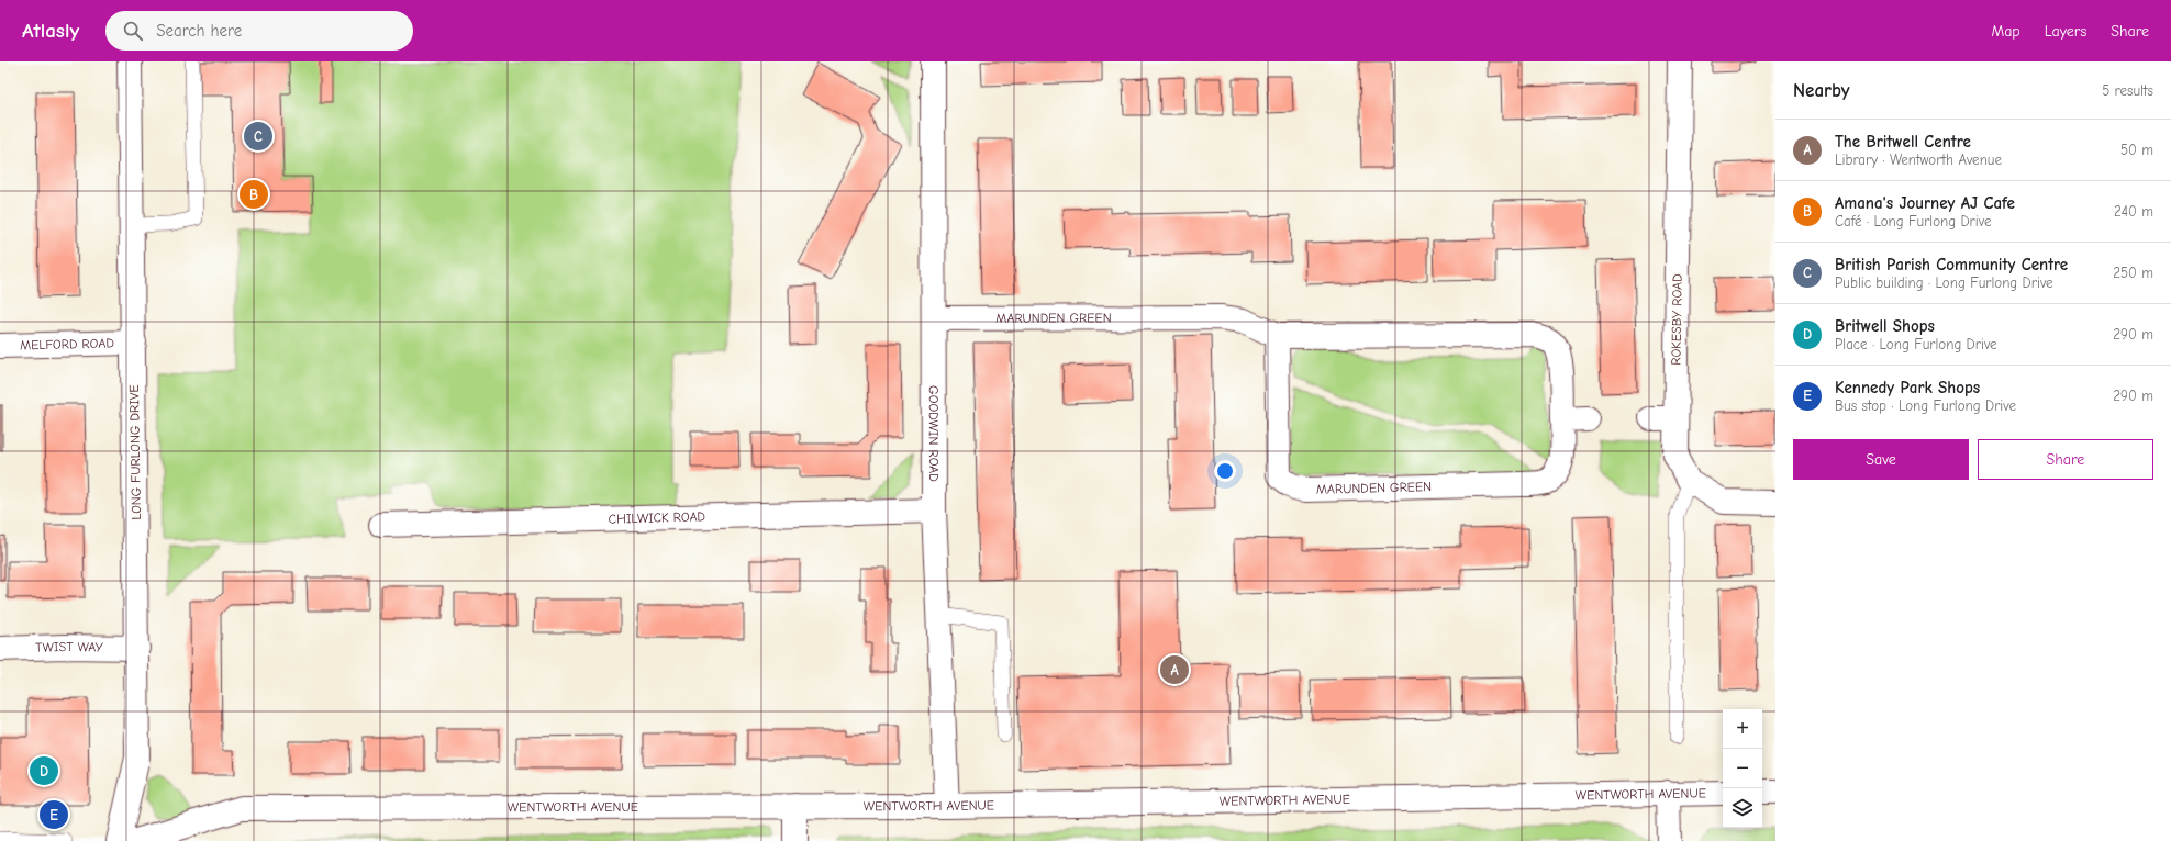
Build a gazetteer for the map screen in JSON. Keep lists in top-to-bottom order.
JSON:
{
  "streets": {
    "street": [
      "MARUNDEN GREEN",
      "ROKESBY ROAD",
      "MELFORD ROAD",
      "GOODWIN ROAD",
      "LONG FURLONG DRIVE",
      "CHILWICK ROAD",
      "TWIST WAY",
      "WENTWORTH AVENUE"
    ]
  },
  "crossings": [
    ["MARUNDEN GREEN", "GOODWIN ROAD"],
    ["MELFORD ROAD", "LONG FURLONG DRIVE"],
    ["GOODWIN ROAD", "CHILWICK ROAD"],
    ["GOODWIN ROAD", "WENTWORTH AVENUE"],
    ["LONG FURLONG DRIVE", "TWIST WAY"]
  ],
  "page": {
    "header": "Atlasly",
    "search": "Search here",
    "nav": ["Map", "Layers", "Share"],
    "heading": ["Nearby", "5 results"],
    "list": [
      {
        "mark": "A",
        "name": "The Britwell Centre",
        "note": "Library · Wentworth Avenue",
        "value": "50 m"
      },
      {
        "mark": "B",
        "name": "Amana's Journey AJ Cafe",
        "note": "Café · Long Furlong Drive",
        "value": "240 m"
      },
      {
        "mark": "C",
        "name": "British Parish Community Centre",
        "note": "Public building · Long Furlong Drive",
        "value": "250 m"
      },
      {
        "mark": "D",
        "name": "Britwell Shops",
        "note": "Place · Long Furlong Drive",
        "value": "290 m"
      },
      {
        "mark": "E",
        "name": "Kennedy Park Shops",
        "note": "Bus stop · Long Furlong Drive",
        "value": "290 m"
      }
    ],
    "pins": [
      "C",
      "B",
      "A",
      "D",
      "E"
    ],
    "buttons": ["Save", "Share"],
    "map_buttons": ["+", "−"]
  }
}
